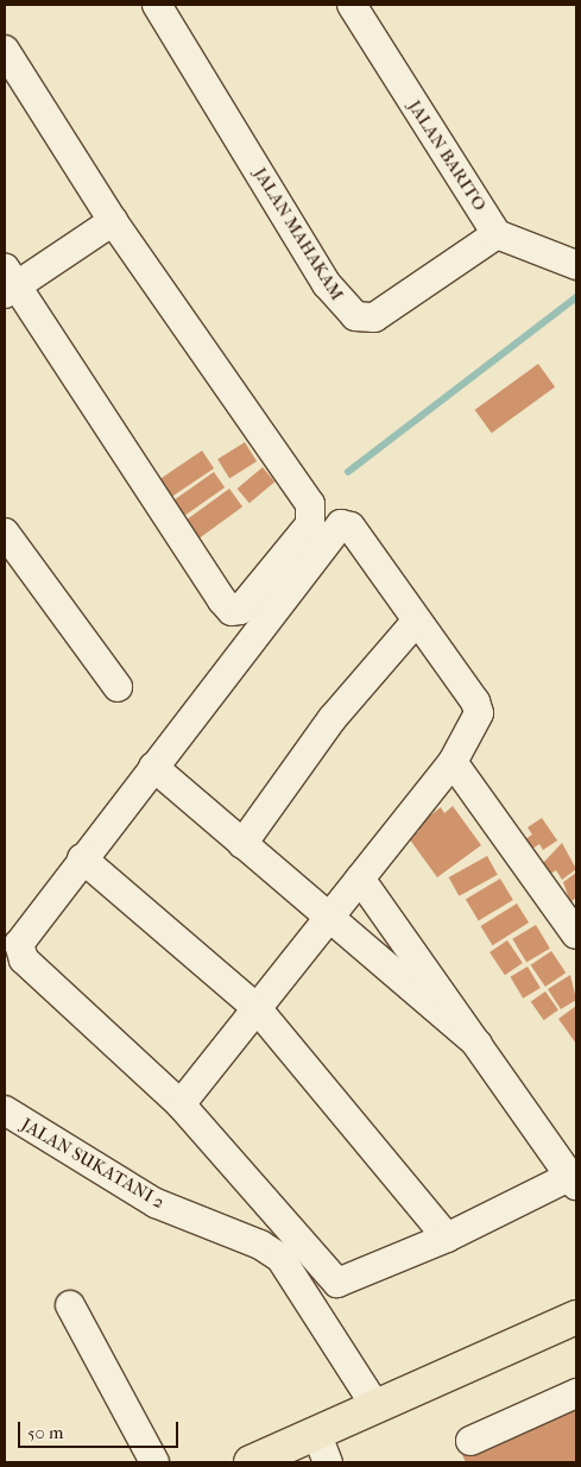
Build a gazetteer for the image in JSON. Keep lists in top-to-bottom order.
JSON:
{
  "streets": {
    "street": ["JALAN BARITO", "JALAN MAHAKAM", "JALAN SUKATANI 2"]
  },
  "crossings": [
    ["JALAN BARITO", "JALAN MAHAKAM"]
  ],
  "scale_bar": "50 m"
}
